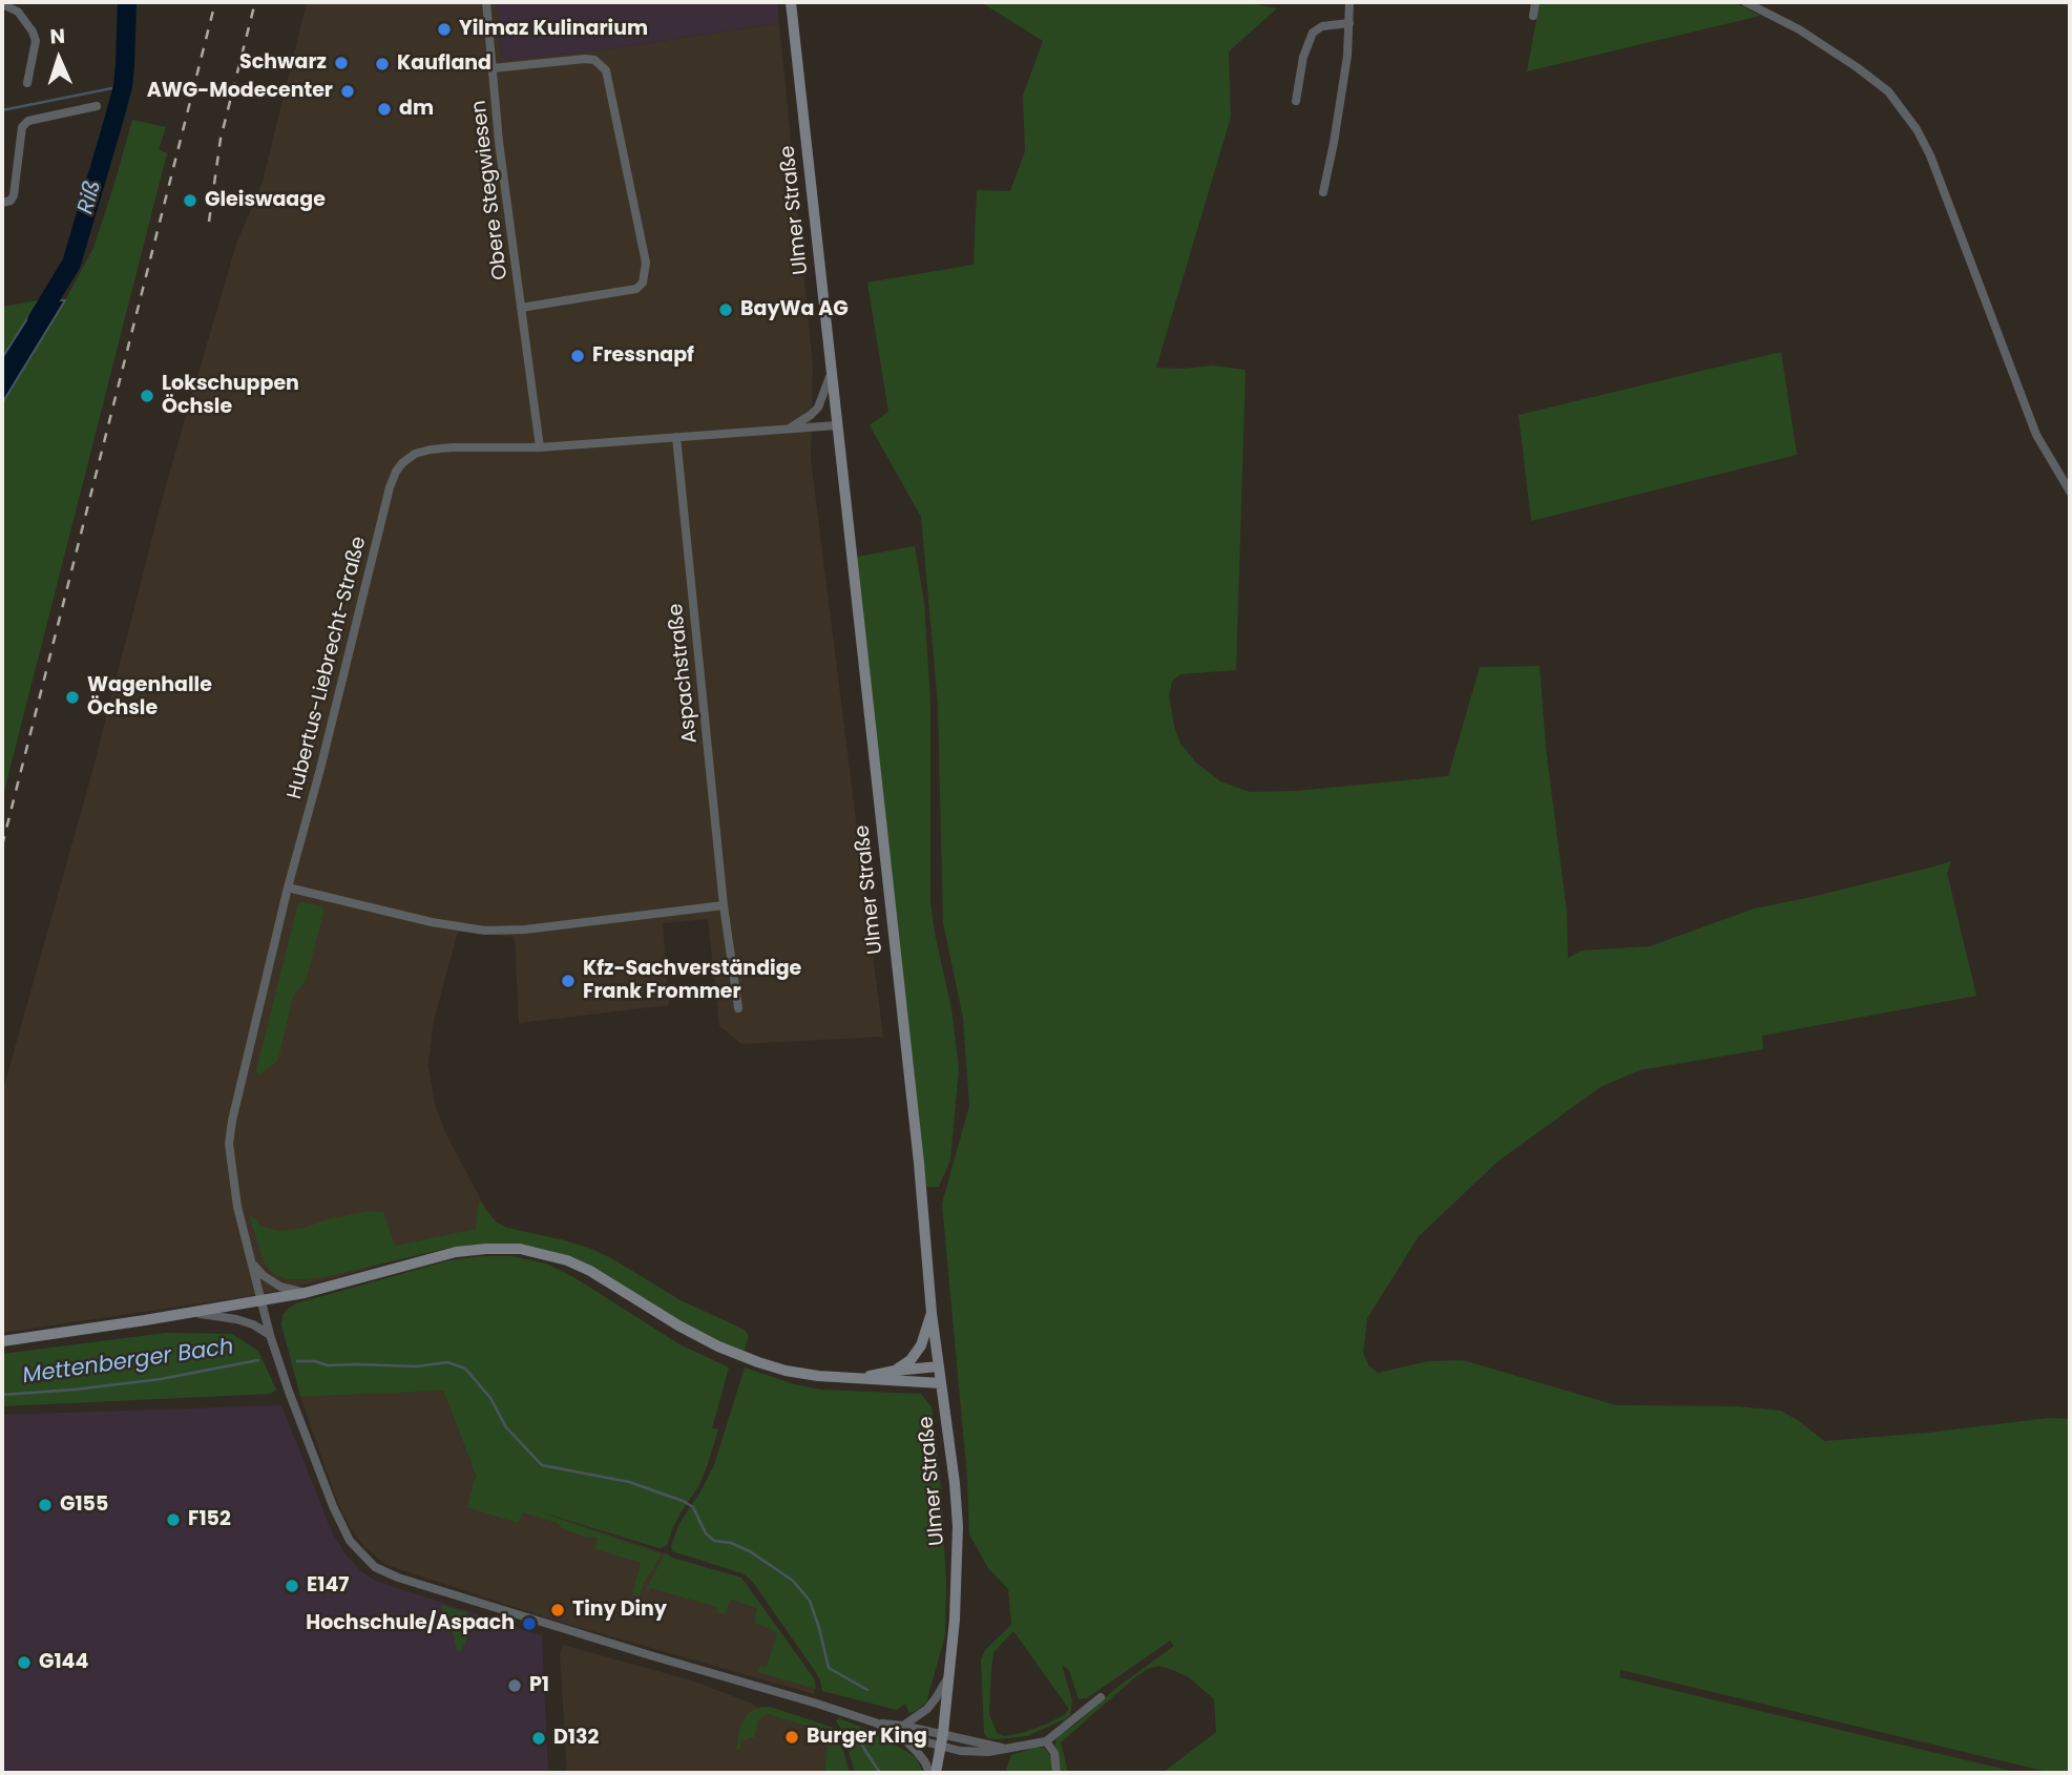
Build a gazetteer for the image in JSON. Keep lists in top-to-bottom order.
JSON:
{
  "streets": {
    "main road": ["Ulmer Straße"],
    "street": ["Obere Stegwiesen", "Hubertus-Liebrecht-Straße", "Aspachstraße"]
  },
  "crossings": [
    ["Obere Stegwiesen", "Hubertus-Liebrecht-Straße"],
    ["Ulmer Straße", "Hubertus-Liebrecht-Straße"],
    ["Hubertus-Liebrecht-Straße", "Aspachstraße"]
  ],
  "water": ["Riß", "Mettenberger Bach"],
  "places": [
    "Yilmaz Kulinarium",
    "Schwarz",
    "Kaufland",
    "AWG-Modecenter",
    "dm",
    "Gleiswaage",
    "BayWa AG",
    "Fressnapf",
    "Lokschuppen Öchsle",
    "Wagenhalle Öchsle",
    "Kfz-Sachverständige Frank Frommer",
    "G155",
    "F152",
    "E147",
    "Tiny Diny",
    "Hochschule/Aspach",
    "G144",
    "P1",
    "Burger King",
    "D132"
  ],
  "north": "top"
}
